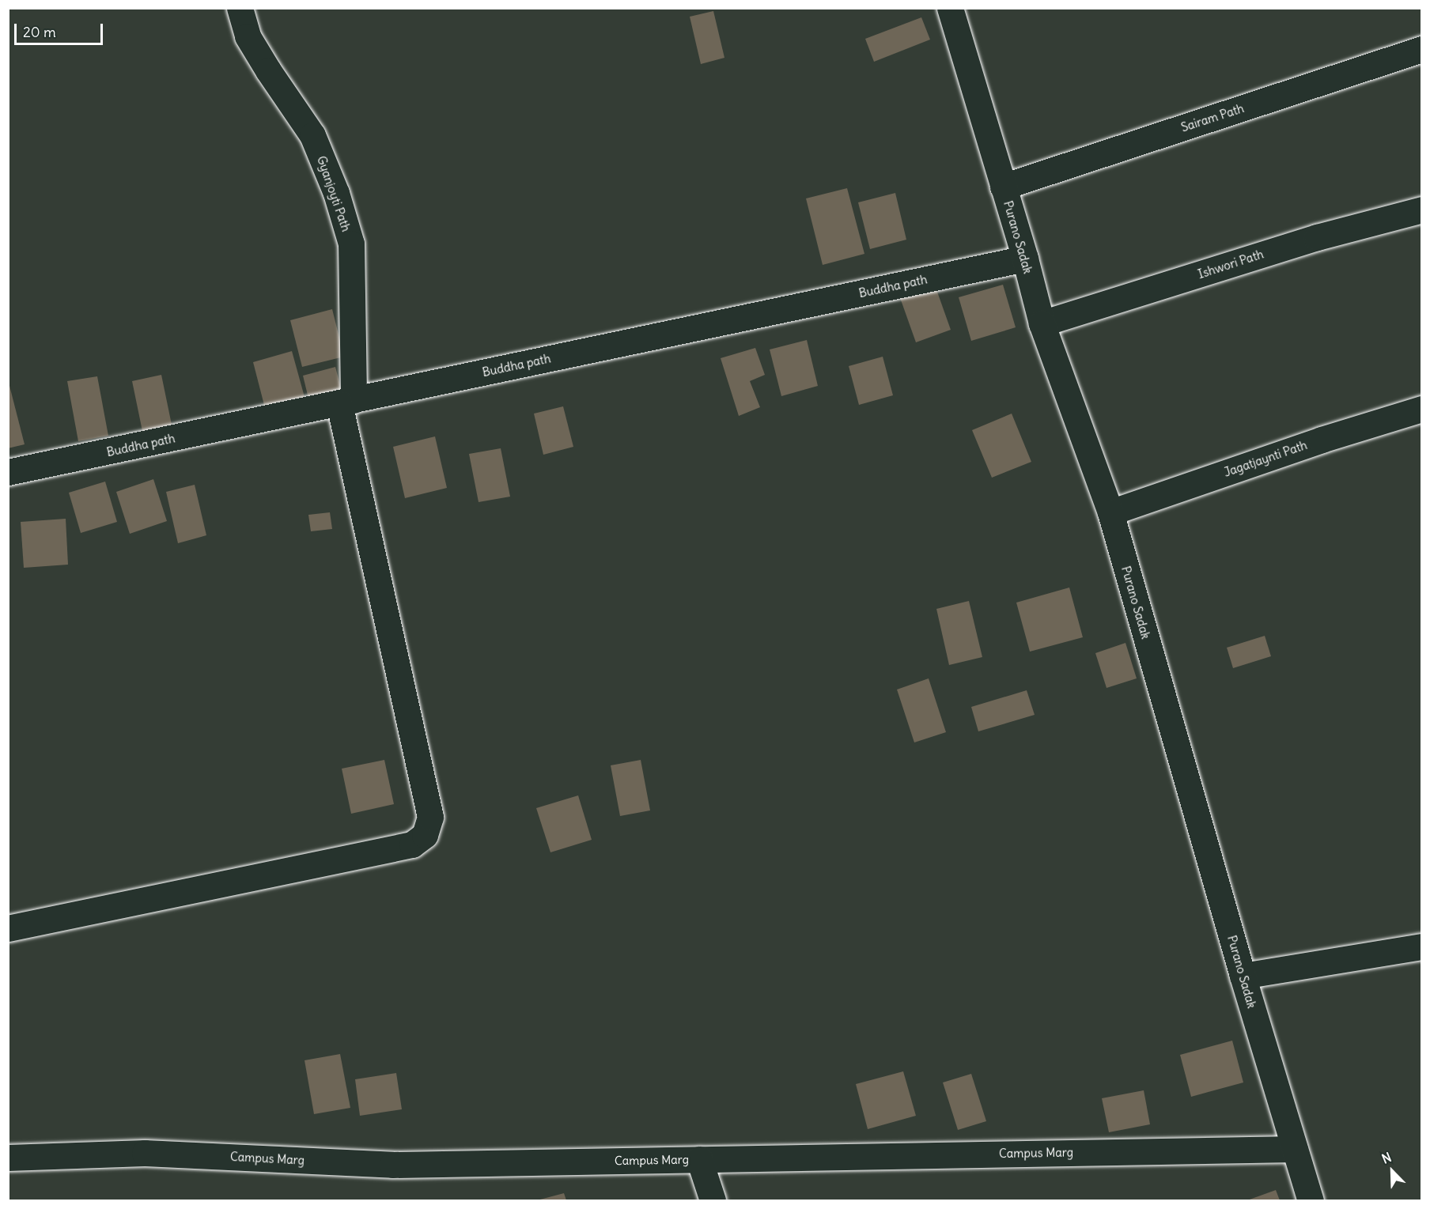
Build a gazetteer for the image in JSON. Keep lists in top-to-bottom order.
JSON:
{
  "streets": {
    "street": [
      "Sairam Path",
      "Gyanjoyti Path",
      "Purano Sadak",
      "Ishwori Path",
      "Buddha path",
      "Jagatjaynti Path",
      "Campus Marg"
    ]
  },
  "crossings": [
    ["Sairam Path", "Purano Sadak"],
    ["Gyanjoyti Path", "Buddha path"],
    ["Purano Sadak", "Ishwori Path"],
    ["Purano Sadak", "Buddha path"],
    ["Purano Sadak", "Jagatjaynti Path"],
    ["Purano Sadak", "Campus Marg"]
  ],
  "scale_bar": "20 m",
  "north": "top left"
}
